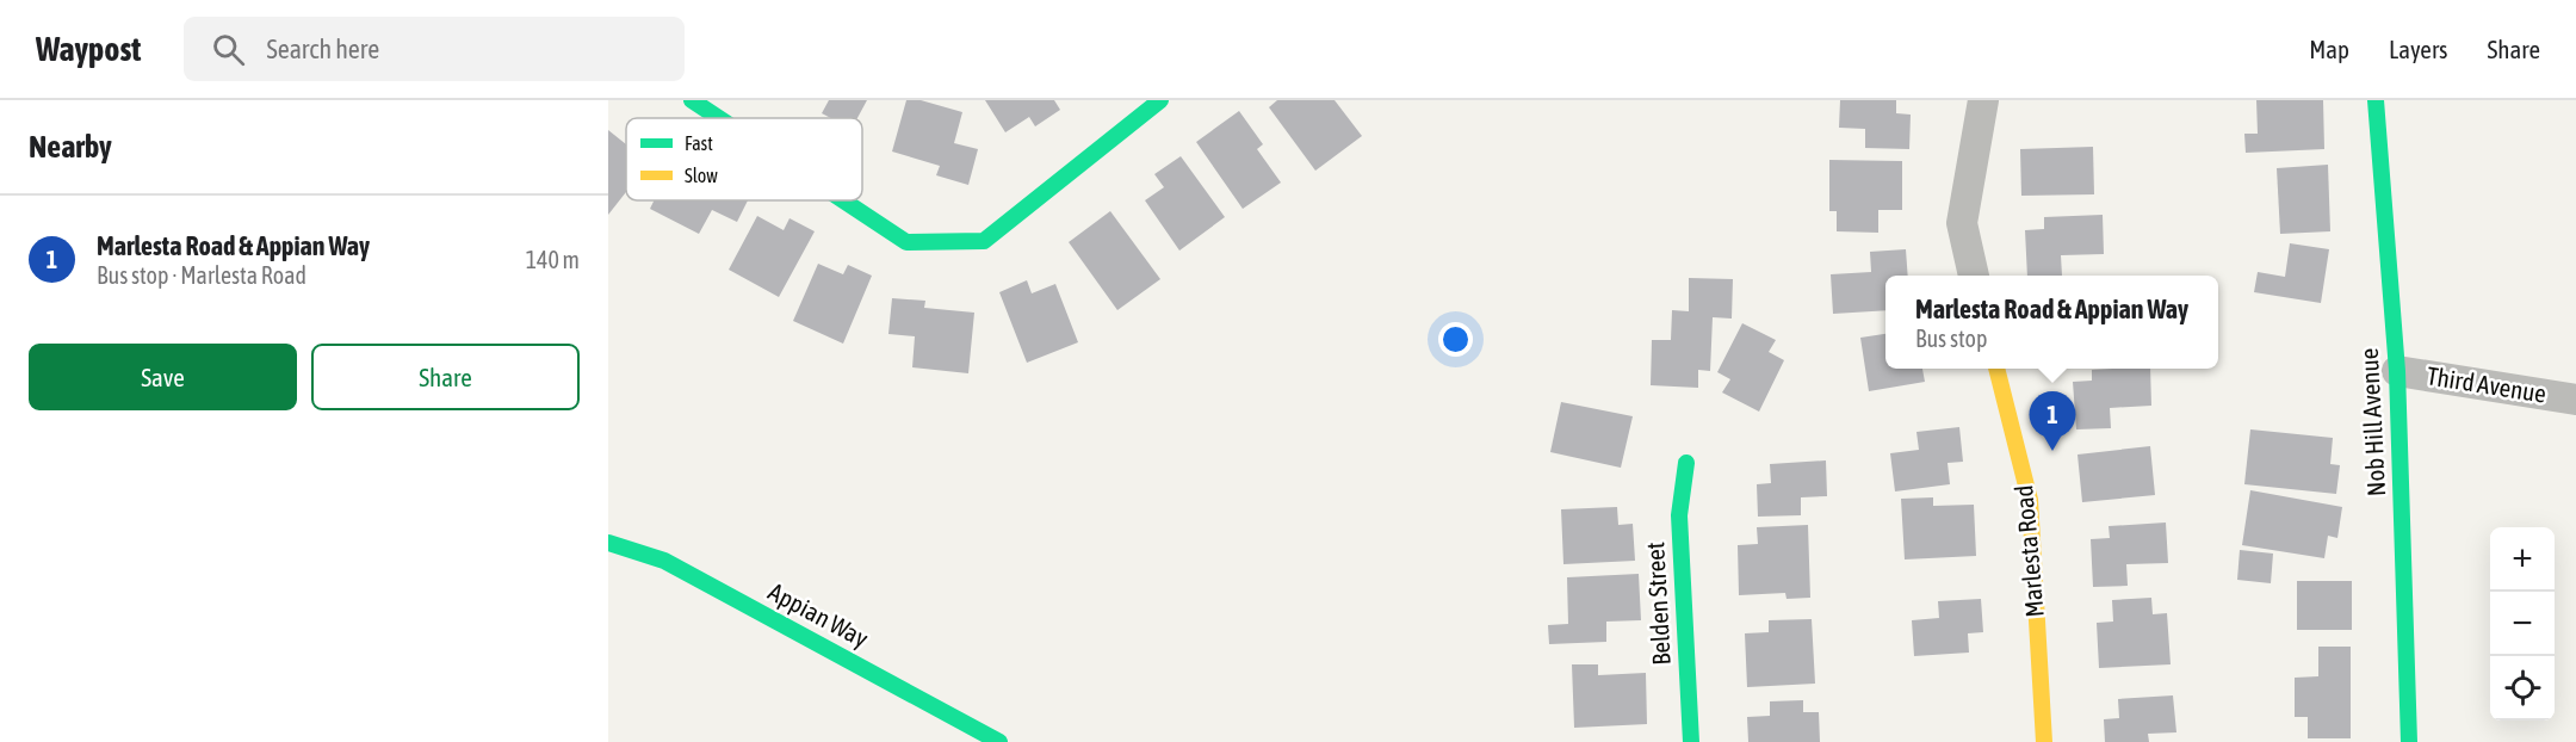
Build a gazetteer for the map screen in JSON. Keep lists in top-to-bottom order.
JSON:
{
  "streets": {
    "street": [
      "Third Avenue",
      "Nob Hill Avenue",
      "Marlesta Road",
      "Belden Street",
      "Appian Way"
    ]
  },
  "crossings": [
    ["Third Avenue", "Nob Hill Avenue"]
  ],
  "legend": ["Fast", "Slow"],
  "page": {
    "header": "Waypost",
    "search": "Search here",
    "nav": ["Map", "Layers", "Share"],
    "heading": "Nearby",
    "list": [
      {
        "mark": "1",
        "name": "Marlesta Road & Appian Way",
        "note": "Bus stop · Marlesta Road",
        "value": "140 m"
      }
    ],
    "popup": ["Marlesta Road & Appian Way", "Bus stop"],
    "buttons": ["Save", "Share"],
    "pins": "1",
    "map_buttons": ["+", "−"]
  }
}
